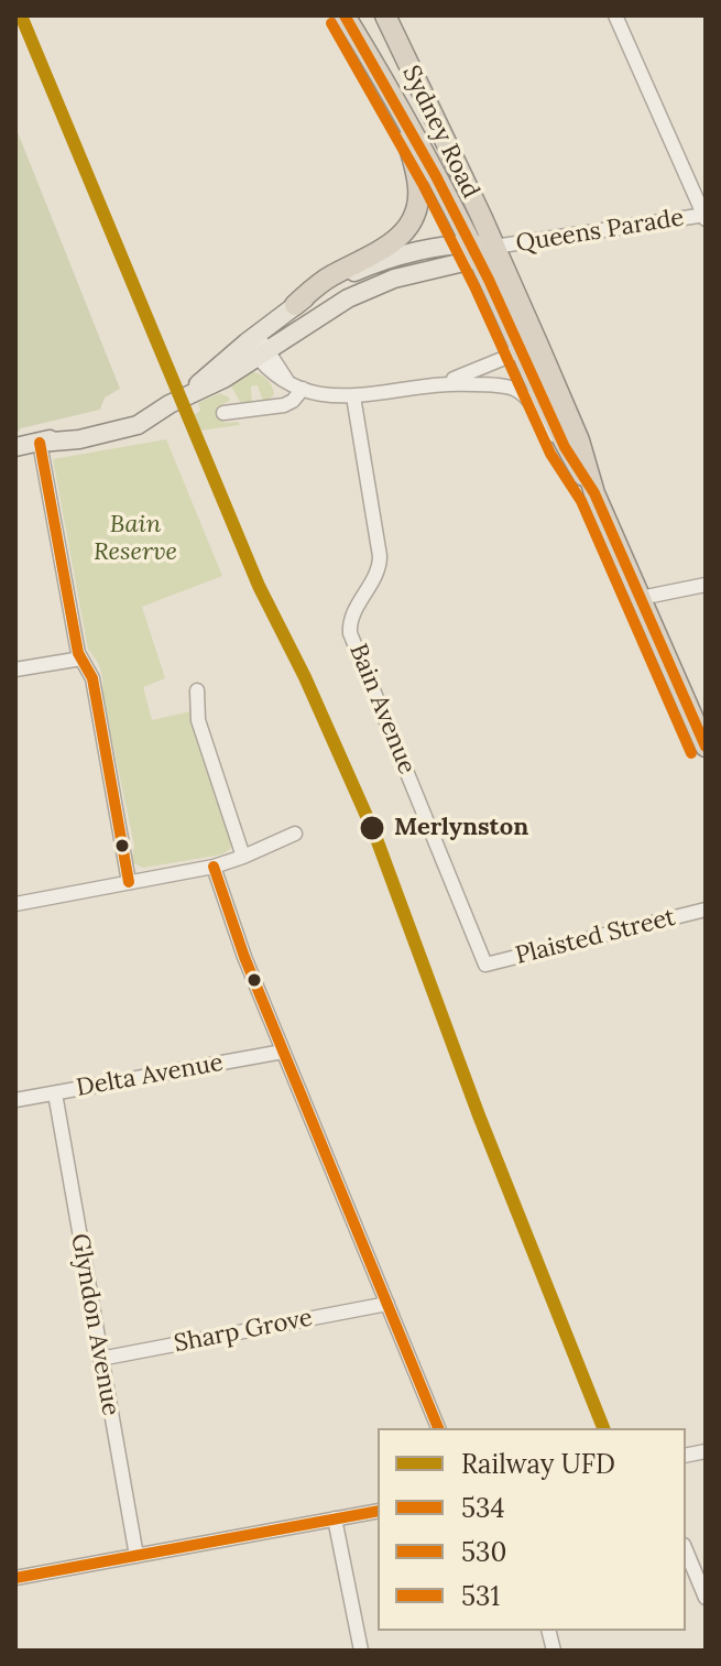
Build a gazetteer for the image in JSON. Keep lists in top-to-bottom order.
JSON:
{
  "streets": {
    "highway": ["Sydney Road"],
    "street": [
      "Queens Parade",
      "Bain Avenue",
      "Plaisted Street",
      "Delta Avenue",
      "Glyndon Avenue",
      "Sharp Grove"
    ]
  },
  "crossings": [
    ["Sydney Road", "Queens Parade"],
    ["Bain Avenue", "Plaisted Street"],
    ["Delta Avenue", "Glyndon Avenue"],
    ["Glyndon Avenue", "Sharp Grove"]
  ],
  "parks": ["Bain Reserve"],
  "places": ["Merlynston"],
  "lines": [
    "rail line UFD",
    "transit line 530",
    "transit line 531",
    "transit line 534"
  ],
  "legend": [
    "Railway UFD",
    "534",
    "530",
    "531"
  ]
}
